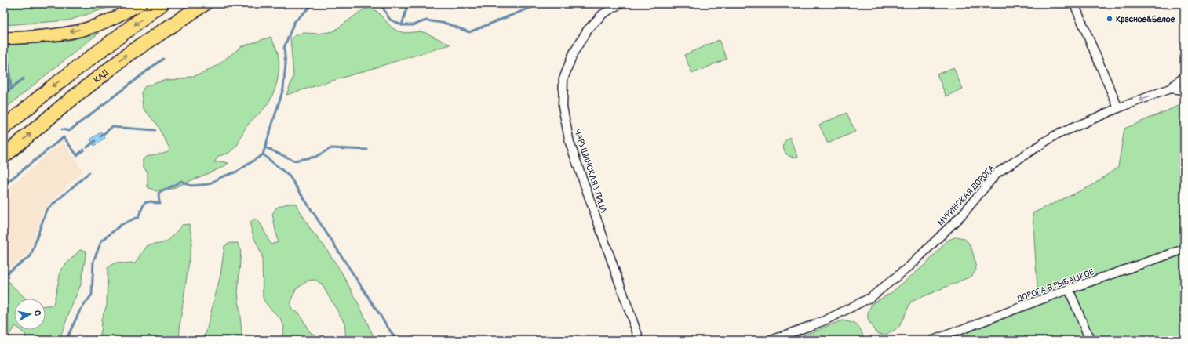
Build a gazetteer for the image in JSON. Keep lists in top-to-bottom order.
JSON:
{
  "streets": {
    "highway": ["КАД"],
    "street": ["ЧАРУШИНСКАЯ УЛИЦА", "МУРИНСКАЯ ДОРОГА", "ДОРОГА В РЫБАЦКОЕ"]
  },
  "places": ["Красное&Белое"],
  "north": "right"
}
